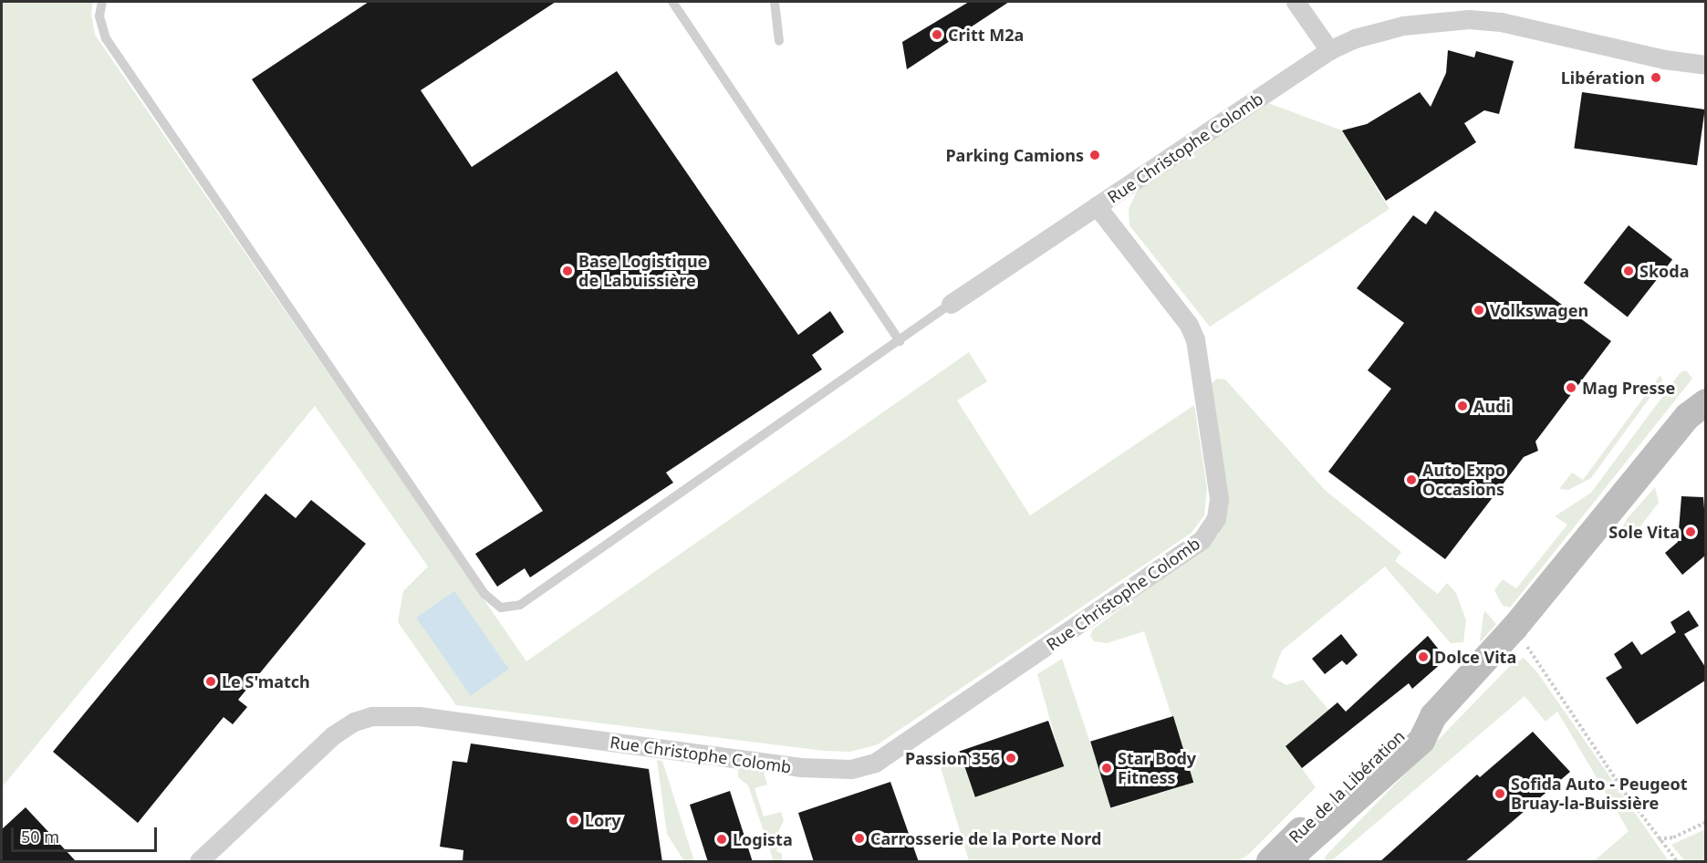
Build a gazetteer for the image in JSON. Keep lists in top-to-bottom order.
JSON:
{
  "streets": {
    "main road": ["Rue de la Libération"],
    "street": ["Rue Christophe Colomb"]
  },
  "places": [
    "Critt M2a",
    "Libération",
    "Parking Camions",
    "Base Logistique de Labuissière",
    "Skoda",
    "Volkswagen",
    "Mag Presse",
    "Audi",
    "Auto Expo Occasions",
    "Sole Vita",
    "Dolce Vita",
    "Le S'match",
    "Passion 356",
    "Star Body Fitness",
    "Sofida Auto - Peugeot Bruay-la-Buissière",
    "Lory",
    "Carrosserie de la Porte Nord",
    "Logista"
  ],
  "scale_bar": "50 m"
}
